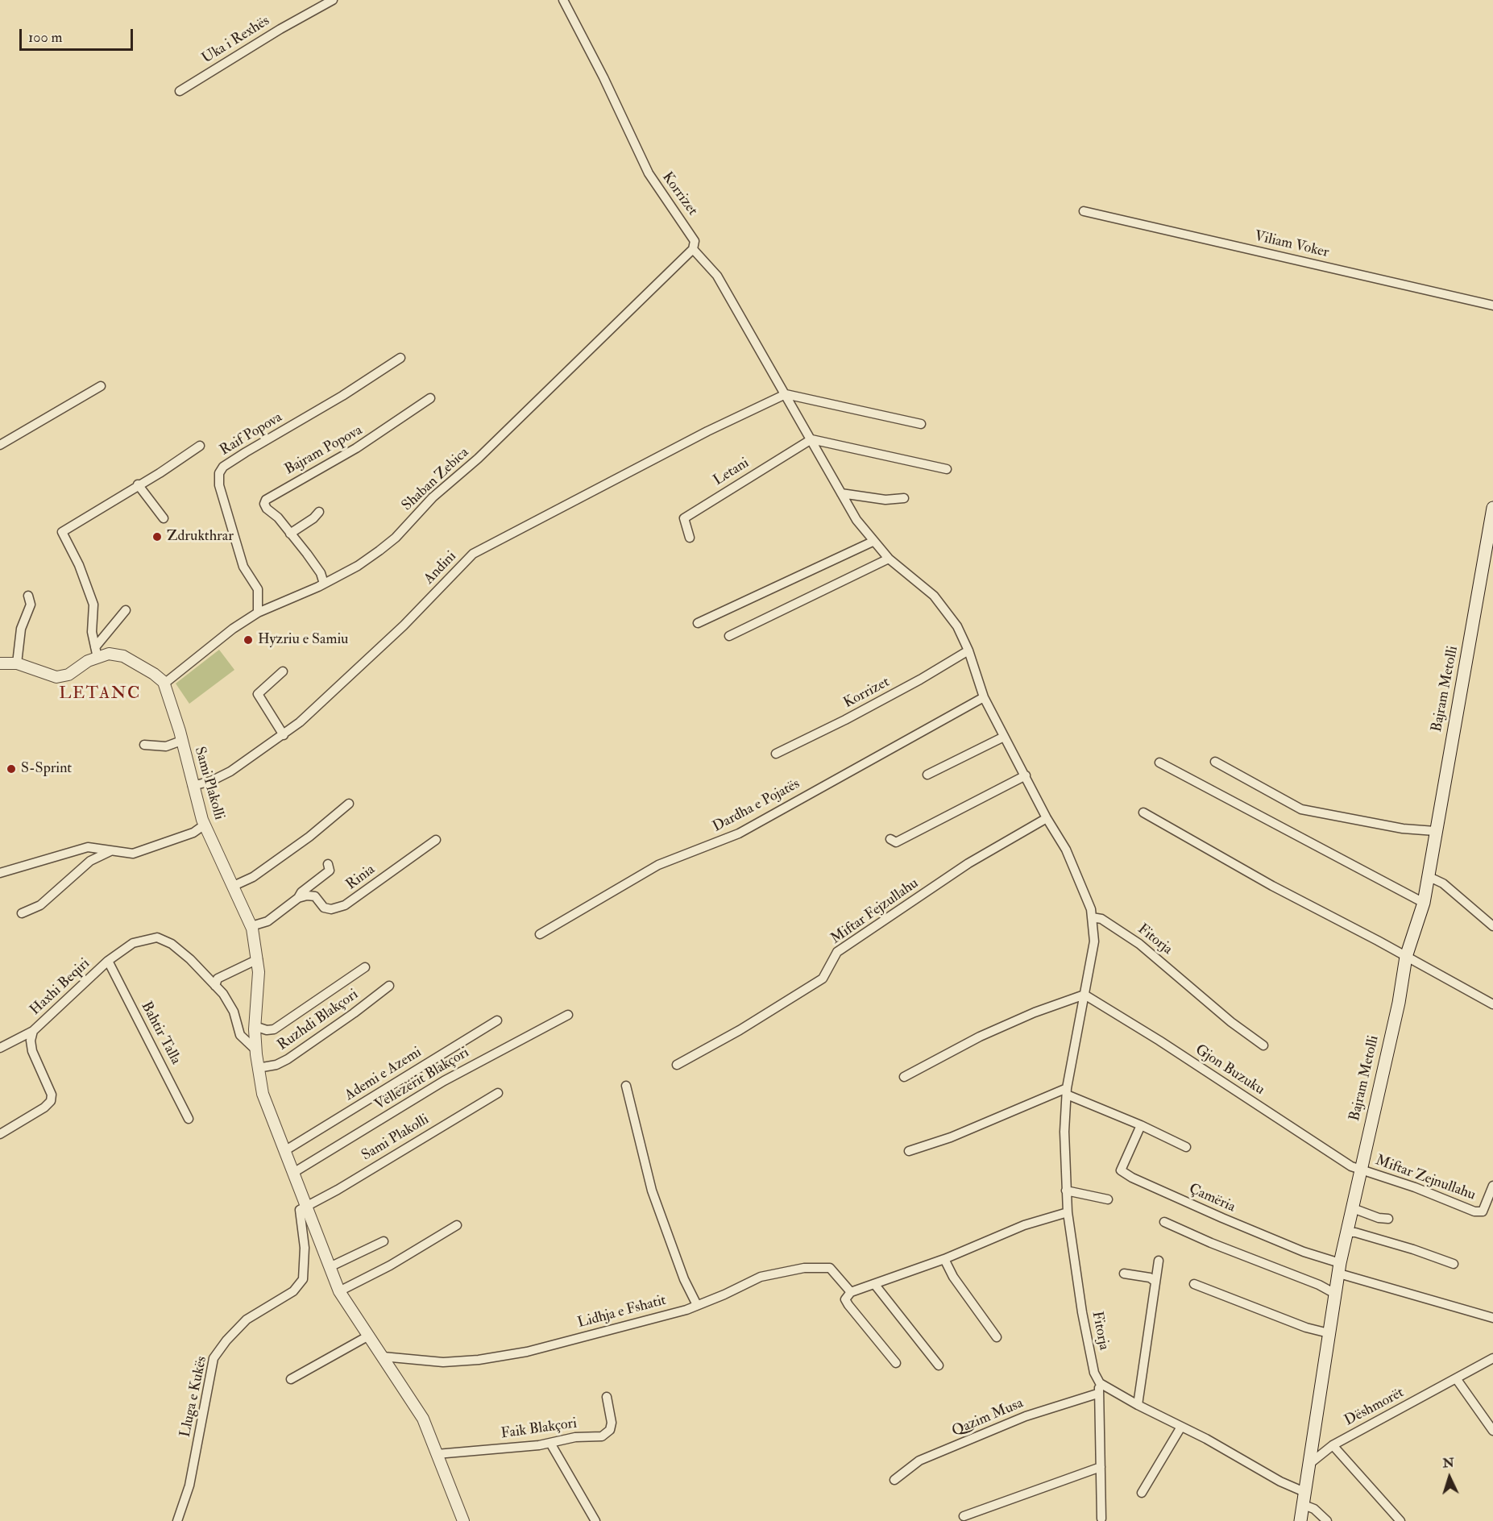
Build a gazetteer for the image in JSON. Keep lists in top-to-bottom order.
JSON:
{
  "streets": {
    "main road": ["Bajram Metolli"],
    "street": [
      "Uka i Rexhës",
      "Korrizet",
      "Viliam Voker",
      "Raif Popova",
      "Bajram Popova",
      "Letani",
      "Shaban Zebica",
      "Andini",
      "Sami Plakolli",
      "Dardha e Pojatës",
      "Rinia",
      "Miftar Fejzullahu",
      "Fitorja",
      "Haxhi Beqiri",
      "Ruzhdi Blakçori",
      "Bahtir Talla",
      "Gjon Buzuku",
      "Ademi e Azemi",
      "Vëllezërit Blakçori",
      "Miftar Zejnullahu",
      "Çamëria",
      "Lidhja e Fshatit",
      "Lluga e Kukës",
      "Dëshmorët",
      "Qazim Musa",
      "Faik Blakçori"
    ]
  },
  "crossings": [
    ["Korrizet", "Letani"],
    ["Korrizet", "Shaban Zebica"],
    ["Korrizet", "Andini"],
    ["Korrizet", "Dardha e Pojatës"],
    ["Korrizet", "Fitorja"],
    ["Raif Popova", "Shaban Zebica"],
    ["Bajram Popova", "Shaban Zebica"],
    ["Shaban Zebica", "Sami Plakolli"],
    ["Andini", "Sami Plakolli"],
    ["Bajram Metolli", "Gjon Buzuku"],
    ["Bajram Metolli", "Miftar Zejnullahu"],
    ["Bajram Metolli", "Çamëria"],
    ["Bajram Metolli", "Dëshmorët"],
    ["Sami Plakolli", "Rinia"],
    ["Sami Plakolli", "Haxhi Beqiri"],
    ["Sami Plakolli", "Ruzhdi Blakçori"],
    ["Sami Plakolli", "Ademi e Azemi"],
    ["Sami Plakolli", "Vëllezërit Blakçori"],
    ["Sami Plakolli", "Lidhja e Fshatit"],
    ["Sami Plakolli", "Lluga e Kukës"],
    ["Sami Plakolli", "Faik Blakçori"],
    ["Dardha e Pojatës", "Fitorja"],
    ["Miftar Fejzullahu", "Fitorja"],
    ["Fitorja", "Gjon Buzuku"],
    ["Haxhi Beqiri", "Bahtir Talla"],
    ["Gjon Buzuku", "Miftar Zejnullahu"]
  ],
  "districts": ["LETANC"],
  "places": ["Zdrukthrar", "Hyzriu e Samiu", "S-Sprint"],
  "scale_bar": "100 m",
  "north": "top"
}
